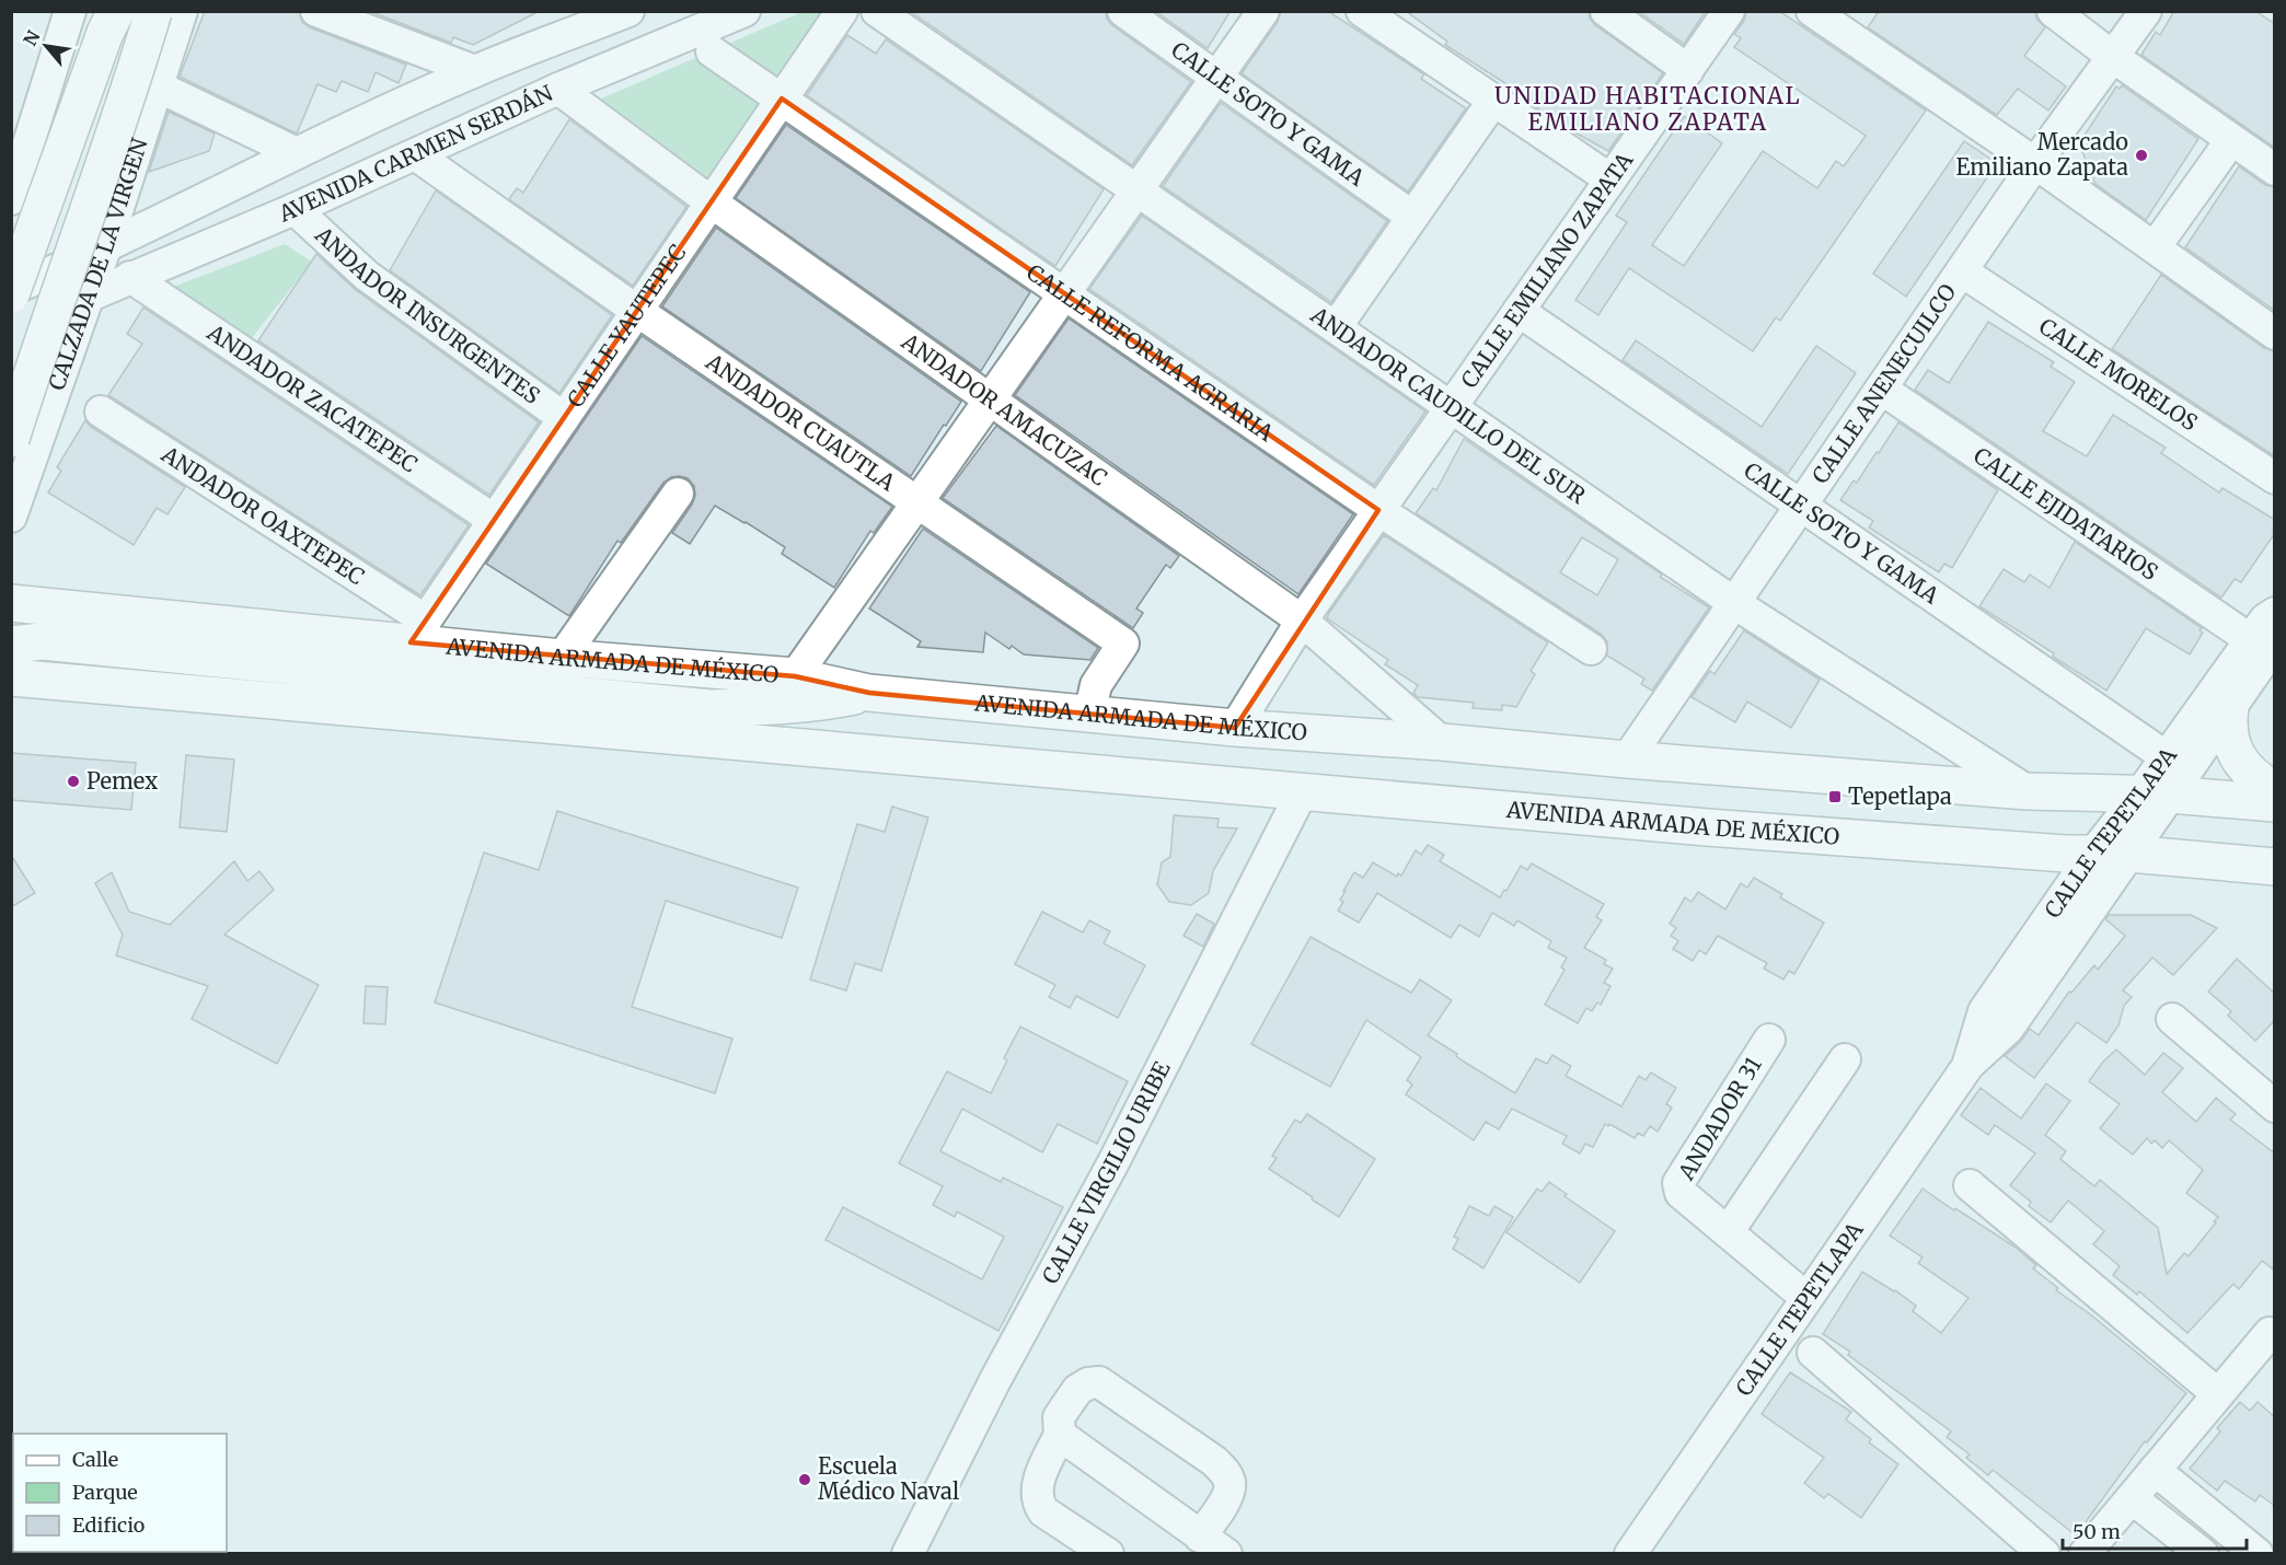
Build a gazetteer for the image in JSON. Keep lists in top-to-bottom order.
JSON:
{
  "streets": {
    "main road": ["CALZADA DE LA VIRGEN", "AVENIDA ARMADA DE MÉXICO"],
    "street": [
      "CALLE SOTO Y GAMA",
      "AVENIDA CARMEN SERDÁN",
      "CALLE EMILIANO ZAPATA",
      "ANDADOR INSURGENTES",
      "CALLE YAUTEPEC",
      "CALLE REFORMA AGRARIA",
      "CALLE MORELOS",
      "CALLE ANENECUILCO",
      "ANDADOR ZACATEPEC",
      "ANDADOR CAUDILLO DEL SUR",
      "ANDADOR AMACUZAC",
      "ANDADOR CUAUTLA",
      "CALLE EJIDATARIOS",
      "ANDADOR OAXTEPEC",
      "CALLE TEPETLAPA",
      "ANDADOR 31",
      "CALLE VIRGILIO URIBE"
    ]
  },
  "crossings": [
    ["CALLE SOTO Y GAMA", "CALLE EMILIANO ZAPATA"],
    ["CALLE SOTO Y GAMA", "CALLE ANENECUILCO"],
    ["CALLE SOTO Y GAMA", "CALLE TEPETLAPA"],
    ["AVENIDA CARMEN SERDÁN", "CALZADA DE LA VIRGEN"],
    ["AVENIDA CARMEN SERDÁN", "ANDADOR INSURGENTES"],
    ["AVENIDA CARMEN SERDÁN", "ANDADOR ZACATEPEC"],
    ["AVENIDA CARMEN SERDÁN", "ANDADOR AMACUZAC"],
    ["AVENIDA CARMEN SERDÁN", "ANDADOR CUAUTLA"],
    ["CALLE EMILIANO ZAPATA", "CALLE REFORMA AGRARIA"],
    ["CALLE EMILIANO ZAPATA", "ANDADOR CAUDILLO DEL SUR"],
    ["CALLE EMILIANO ZAPATA", "ANDADOR AMACUZAC"],
    ["CALLE EMILIANO ZAPATA", "AVENIDA ARMADA DE MÉXICO"],
    ["ANDADOR INSURGENTES", "CALLE YAUTEPEC"],
    ["CALLE YAUTEPEC", "CALLE REFORMA AGRARIA"],
    ["CALLE YAUTEPEC", "ANDADOR ZACATEPEC"],
    ["CALLE YAUTEPEC", "ANDADOR AMACUZAC"],
    ["CALLE YAUTEPEC", "ANDADOR CUAUTLA"],
    ["CALLE YAUTEPEC", "ANDADOR OAXTEPEC"],
    ["CALLE YAUTEPEC", "AVENIDA ARMADA DE MÉXICO"],
    ["CALLE MORELOS", "CALLE ANENECUILCO"],
    ["CALLE ANENECUILCO", "ANDADOR CAUDILLO DEL SUR"],
    ["CALLE ANENECUILCO", "CALLE EJIDATARIOS"],
    ["CALLE ANENECUILCO", "AVENIDA ARMADA DE MÉXICO"],
    ["ANDADOR CAUDILLO DEL SUR", "AVENIDA ARMADA DE MÉXICO"],
    ["ANDADOR AMACUZAC", "AVENIDA ARMADA DE MÉXICO"],
    ["ANDADOR CUAUTLA", "AVENIDA ARMADA DE MÉXICO"],
    ["CALLE EJIDATARIOS", "CALLE TEPETLAPA"],
    ["ANDADOR OAXTEPEC", "AVENIDA ARMADA DE MÉXICO"],
    ["AVENIDA ARMADA DE MÉXICO", "CALLE TEPETLAPA"],
    ["AVENIDA ARMADA DE MÉXICO", "CALLE VIRGILIO URIBE"],
    ["CALLE TEPETLAPA", "ANDADOR 31"]
  ],
  "districts": ["UNIDAD HABITACIONAL EMILIANO ZAPATA"],
  "places": {
    "other": ["Mercado Emiliano Zapata", "Pemex", "Escuela Médico Naval"],
    "transit": ["Tepetlapa"]
  },
  "legend": ["Calle", "Parque", "Edificio"],
  "scale_bar": "50 m",
  "north": "top left"
}
